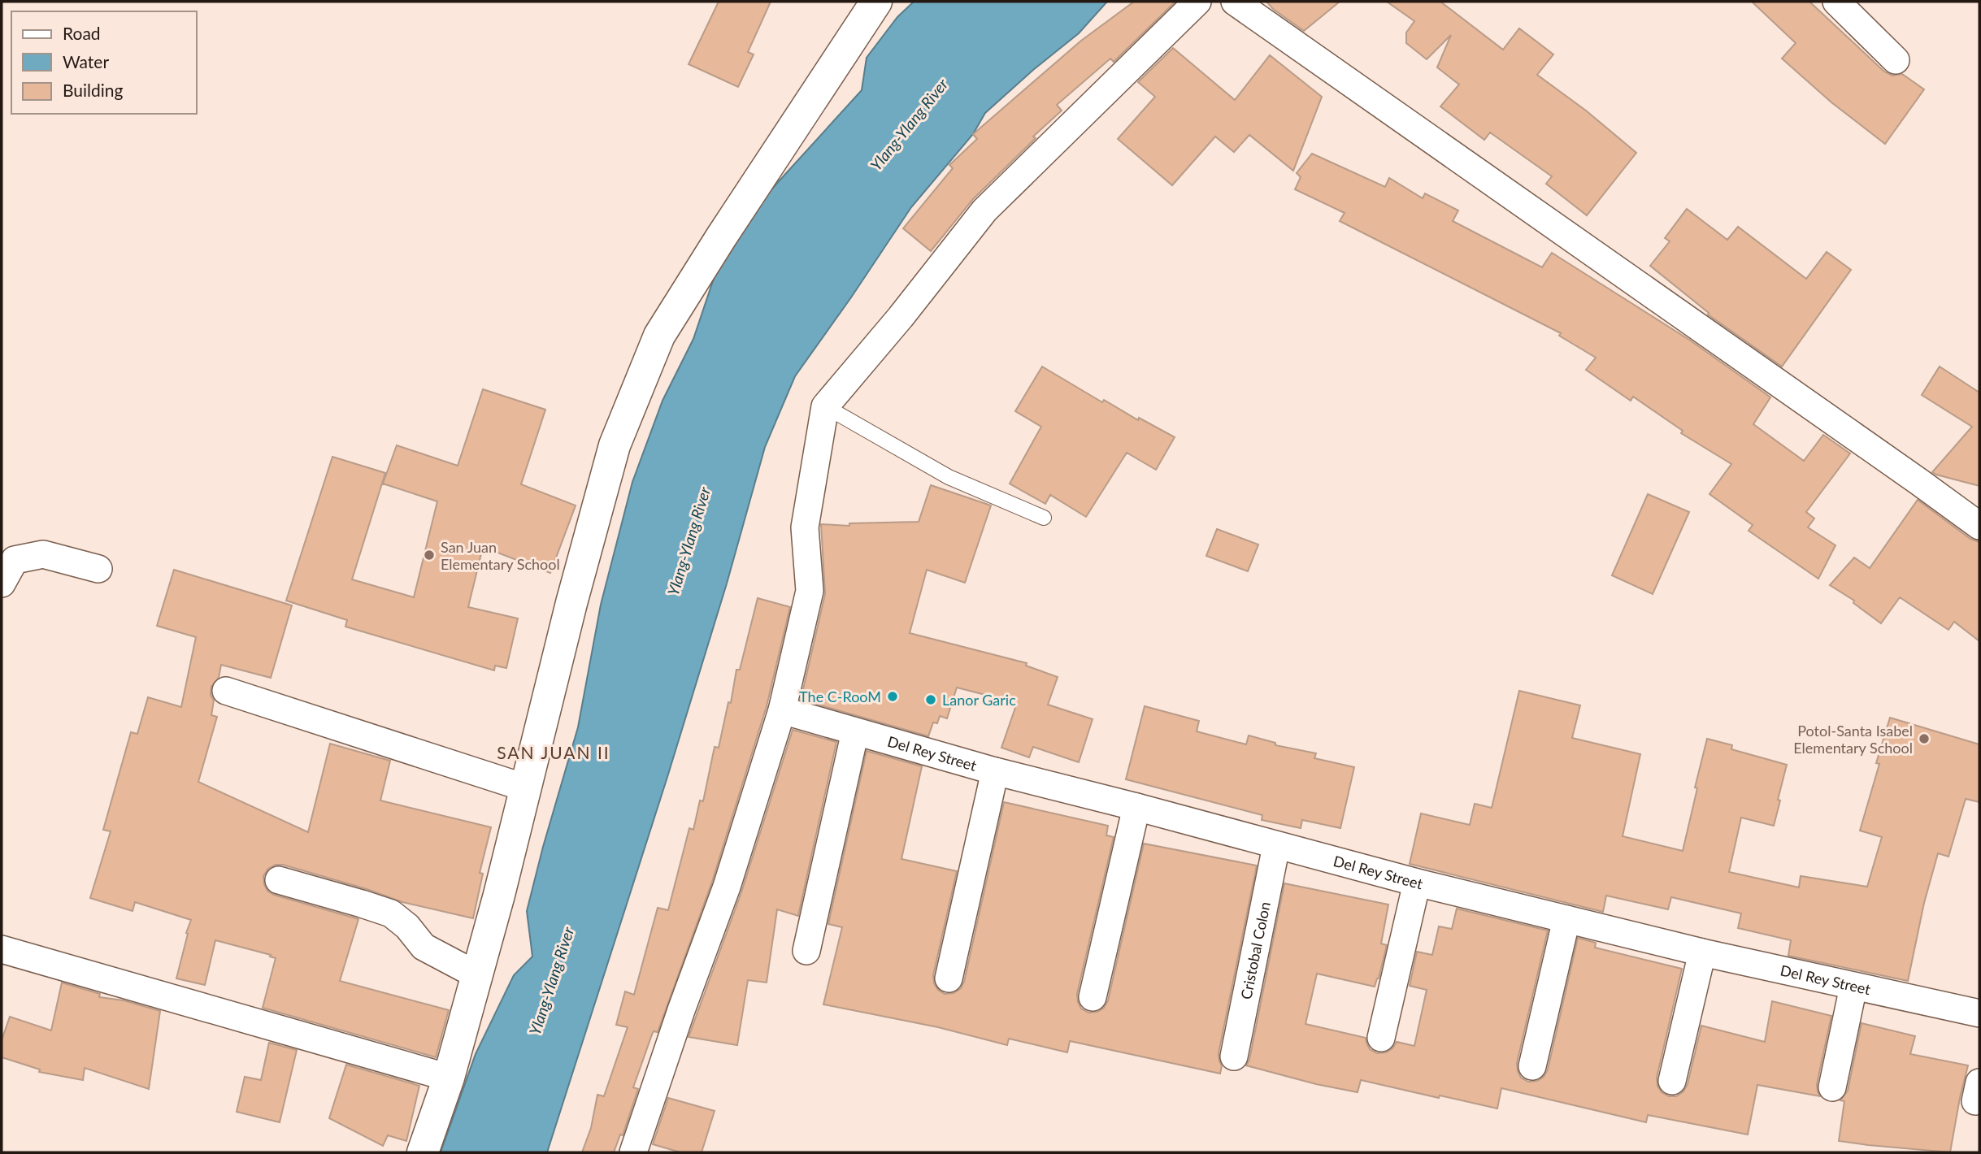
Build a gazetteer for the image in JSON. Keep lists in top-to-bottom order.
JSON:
{
  "streets": {
    "street": ["Del Rey Street", "Cristobal Colon"]
  },
  "crossings": [
    ["Del Rey Street", "Cristobal Colon"]
  ],
  "districts": ["SAN JUAN II"],
  "water": ["Ylang-Ylang River"],
  "places": [
    "San Juan Elementary School",
    "The C-RooM",
    "Lanor Garic",
    "Potol-Santa Isabel Elementary School"
  ],
  "legend": ["Road", "Water", "Building"]
}
